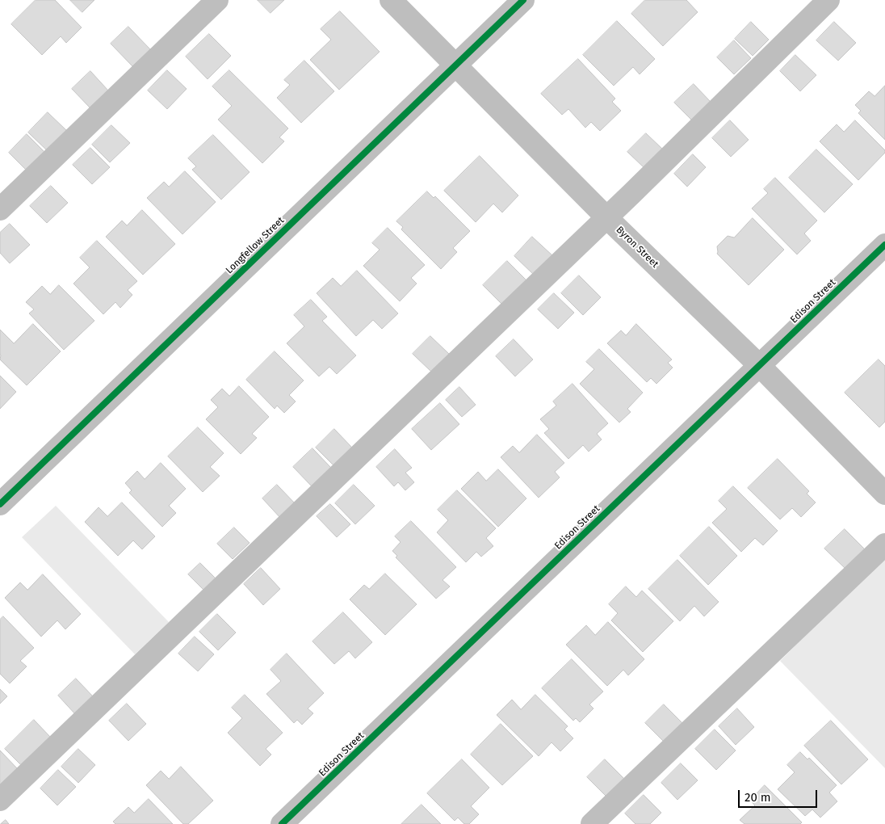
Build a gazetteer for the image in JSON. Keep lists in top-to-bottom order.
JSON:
{
  "streets": {
    "street": ["Longfellow Street", "Byron Street", "Edison Street"]
  },
  "crossings": [
    ["Longfellow Street", "Byron Street"],
    ["Byron Street", "Edison Street"]
  ],
  "scale_bar": "20 m"
}
